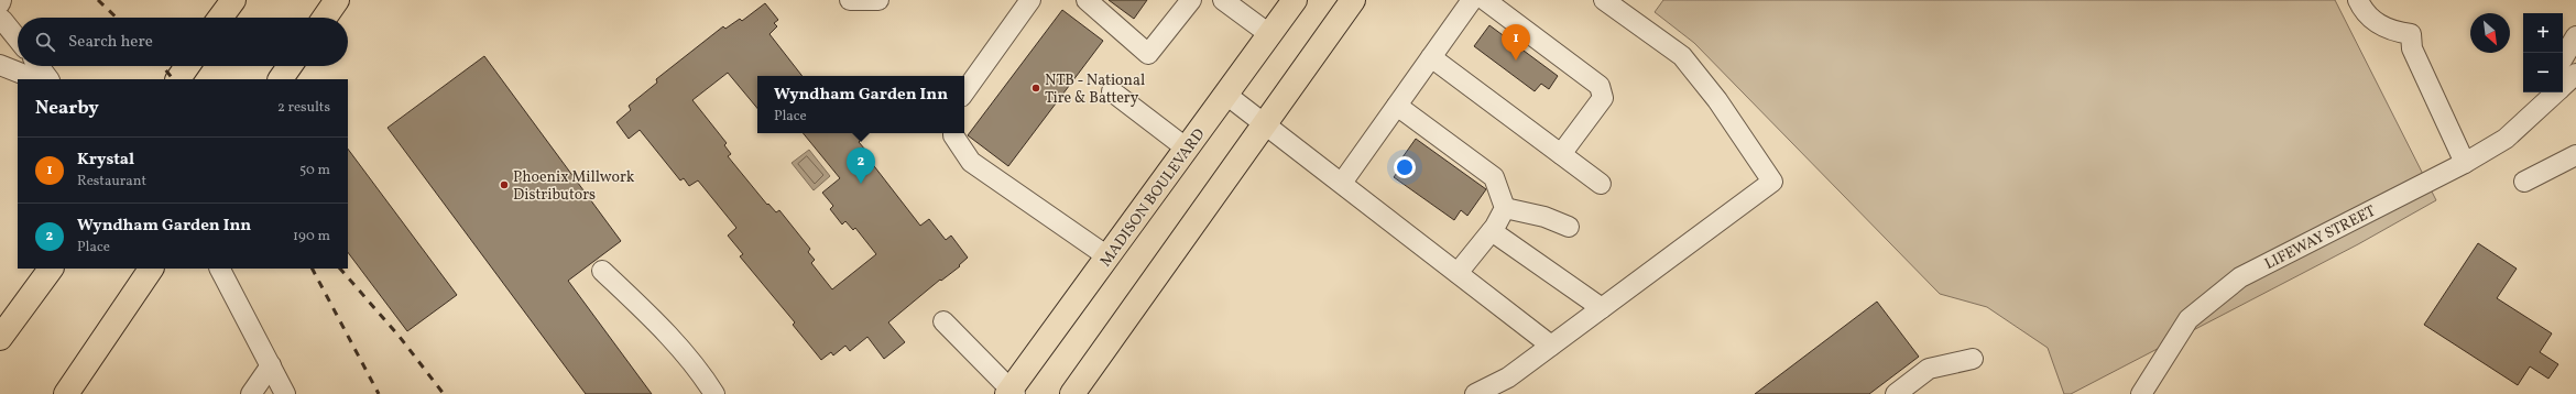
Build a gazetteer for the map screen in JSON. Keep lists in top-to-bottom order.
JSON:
{
  "streets": {
    "main road": ["MADISON BOULEVARD"],
    "street": ["LIFEWAY STREET"]
  },
  "places": ["NTB - National Tire & Battery", "Phoenix Millwork Distributors"],
  "north": "bottom right",
  "page": {
    "map_buttons": ["+", "−"],
    "search": "Search here",
    "pins": ["1", "2"],
    "popup": ["Wyndham Garden Inn", "Place"],
    "heading": ["Nearby", "2 results"],
    "list": [
      {
        "mark": "1",
        "name": "Krystal",
        "note": "Restaurant",
        "value": "50 m"
      },
      {
        "mark": "2",
        "name": "Wyndham Garden Inn",
        "note": "Place",
        "value": "190 m"
      }
    ]
  }
}
